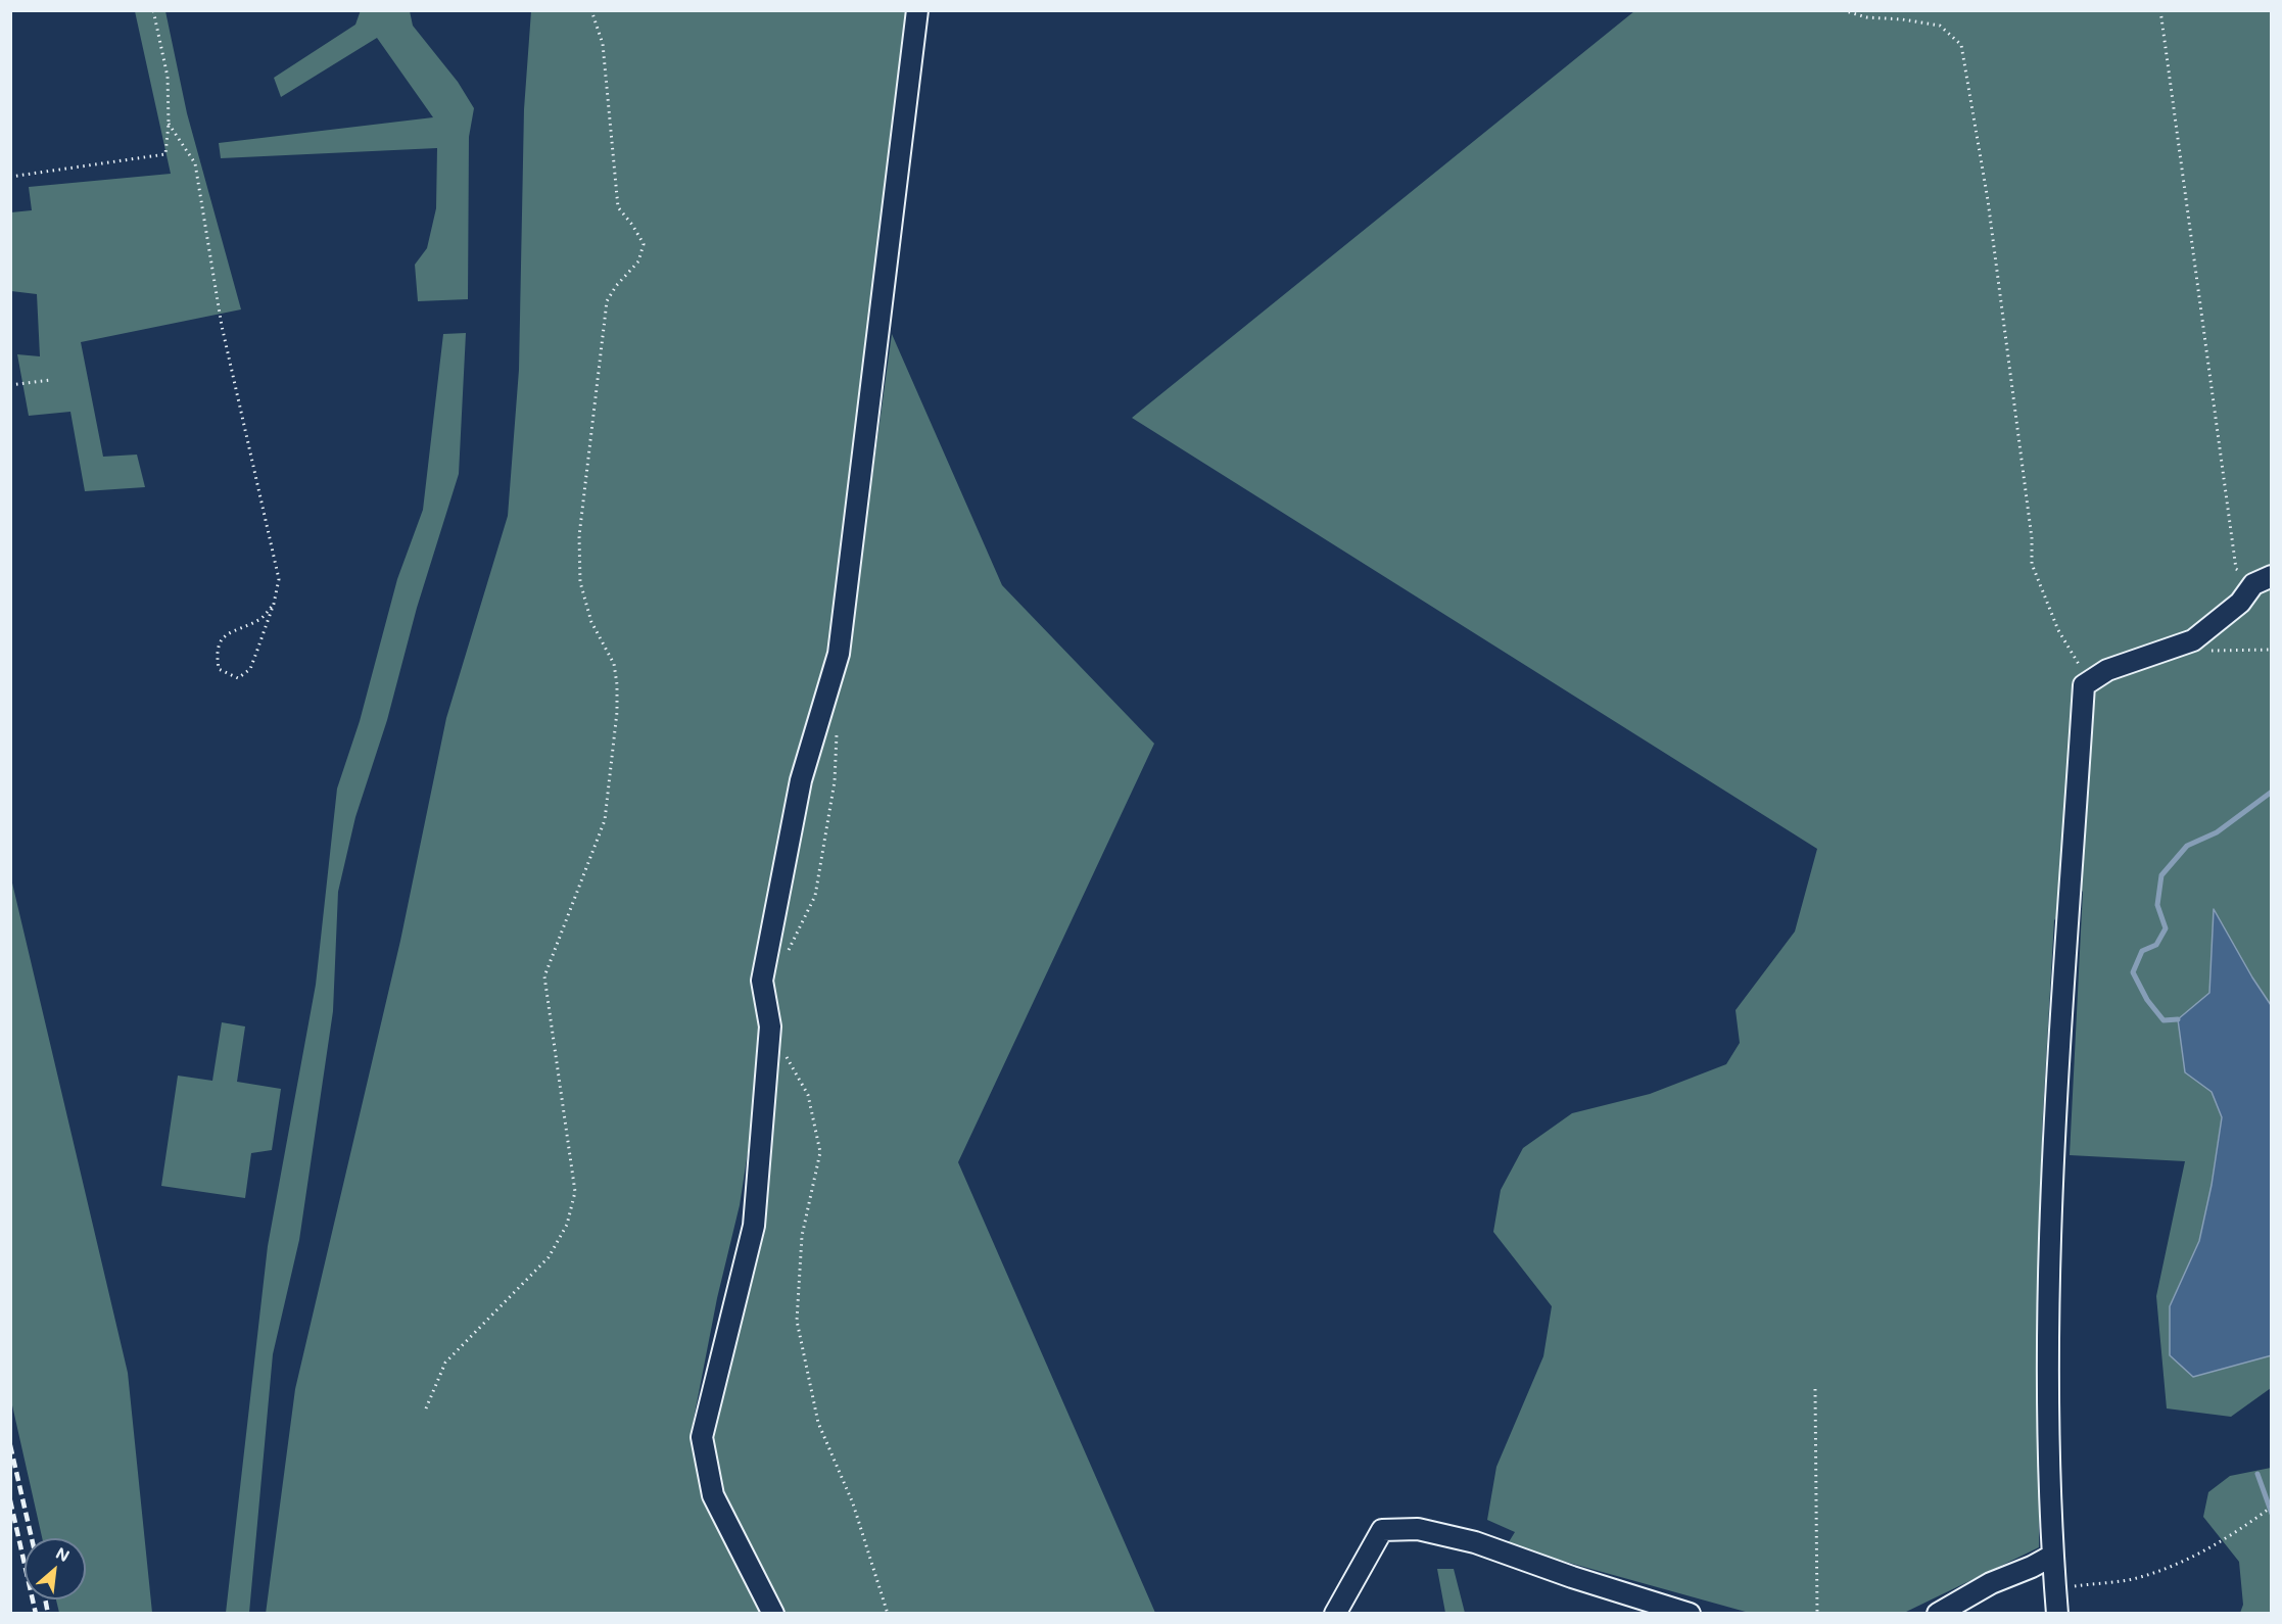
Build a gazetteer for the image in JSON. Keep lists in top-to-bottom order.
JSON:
{
  "north": "top right"
}
